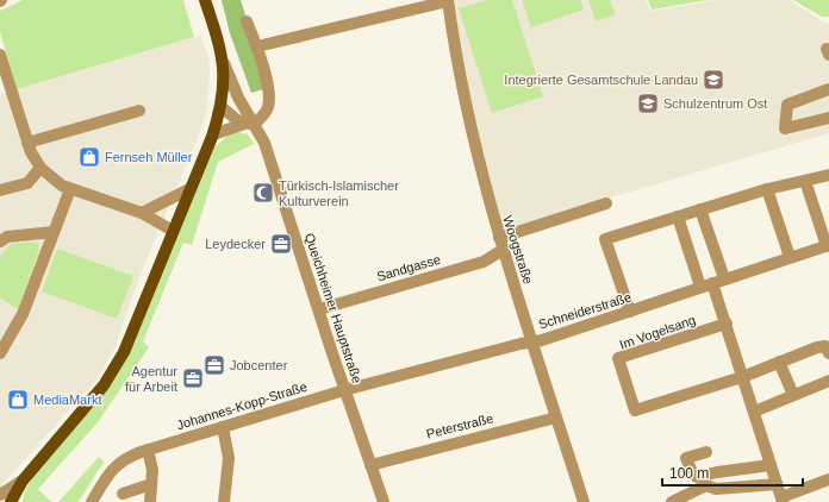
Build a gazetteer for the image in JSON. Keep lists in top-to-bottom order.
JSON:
{
  "streets": {
    "street": [
      "Woogstraße",
      "Sandgasse",
      "Queichheimer Hauptstraße",
      "Schneiderstraße",
      "Im Vogelsang",
      "Johannes-Kopp-Straße",
      "Peterstraße"
    ]
  },
  "crossings": [
    ["Woogstraße", "Sandgasse"],
    ["Woogstraße", "Schneiderstraße"],
    ["Woogstraße", "Peterstraße"],
    ["Sandgasse", "Queichheimer Hauptstraße"],
    ["Queichheimer Hauptstraße", "Schneiderstraße"],
    ["Queichheimer Hauptstraße", "Johannes-Kopp-Straße"],
    ["Queichheimer Hauptstraße", "Peterstraße"],
    ["Schneiderstraße", "Johannes-Kopp-Straße"]
  ],
  "places": {
    "school or university": ["Integrierte Gesamtschule Landau", "Schulzentrum Ost"],
    "shop": ["Fernseh Müller", "MediaMarkt"],
    "mosque": ["Türkisch-Islamischer Kulturverein"],
    "office": ["Leydecker", "Jobcenter", "Agentur für Arbeit"]
  },
  "scale_bar": "100 m"
}
